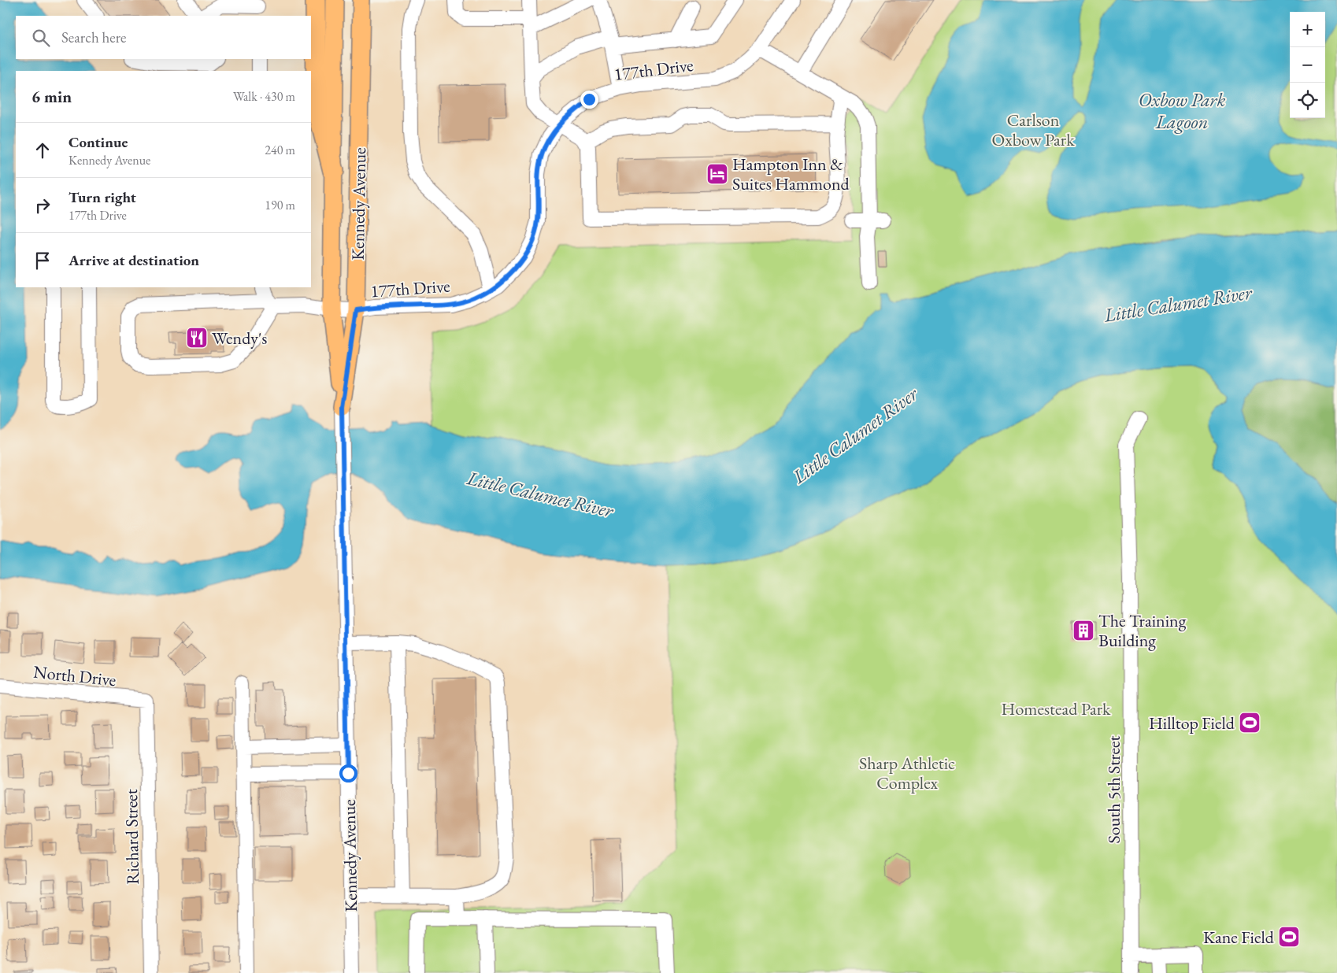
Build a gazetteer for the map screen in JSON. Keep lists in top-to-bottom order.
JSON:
{
  "streets": {
    "main road": ["Kennedy Avenue"],
    "street": [
      "177th Drive",
      "North Drive",
      "South 5th Street",
      "Richard Street"
    ]
  },
  "crossings": [
    ["177th Drive", "Kennedy Avenue"],
    ["North Drive", "Richard Street"]
  ],
  "water": ["Oxbow Park Lagoon", "Little Calumet River"],
  "parks": ["Carlson Oxbow Park", "Homestead Park", "Sharp Athletic Complex"],
  "places": {
    "hotel": ["Hampton Inn & Suites Hammond"],
    "restaurant": ["Wendy's"],
    "building": ["The Training Building"],
    "sports": ["Hilltop Field", "Kane Field"]
  },
  "page": {
    "map_buttons": ["+", "−"],
    "search": "Search here",
    "heading": ["6 min", "Walk · 430 m"],
    "list": [
      ["Continue", "Kennedy Avenue", "240 m"],
      ["Turn right", "177th Drive", "190 m"],
      "Arrive at destination"
    ]
  }
}
